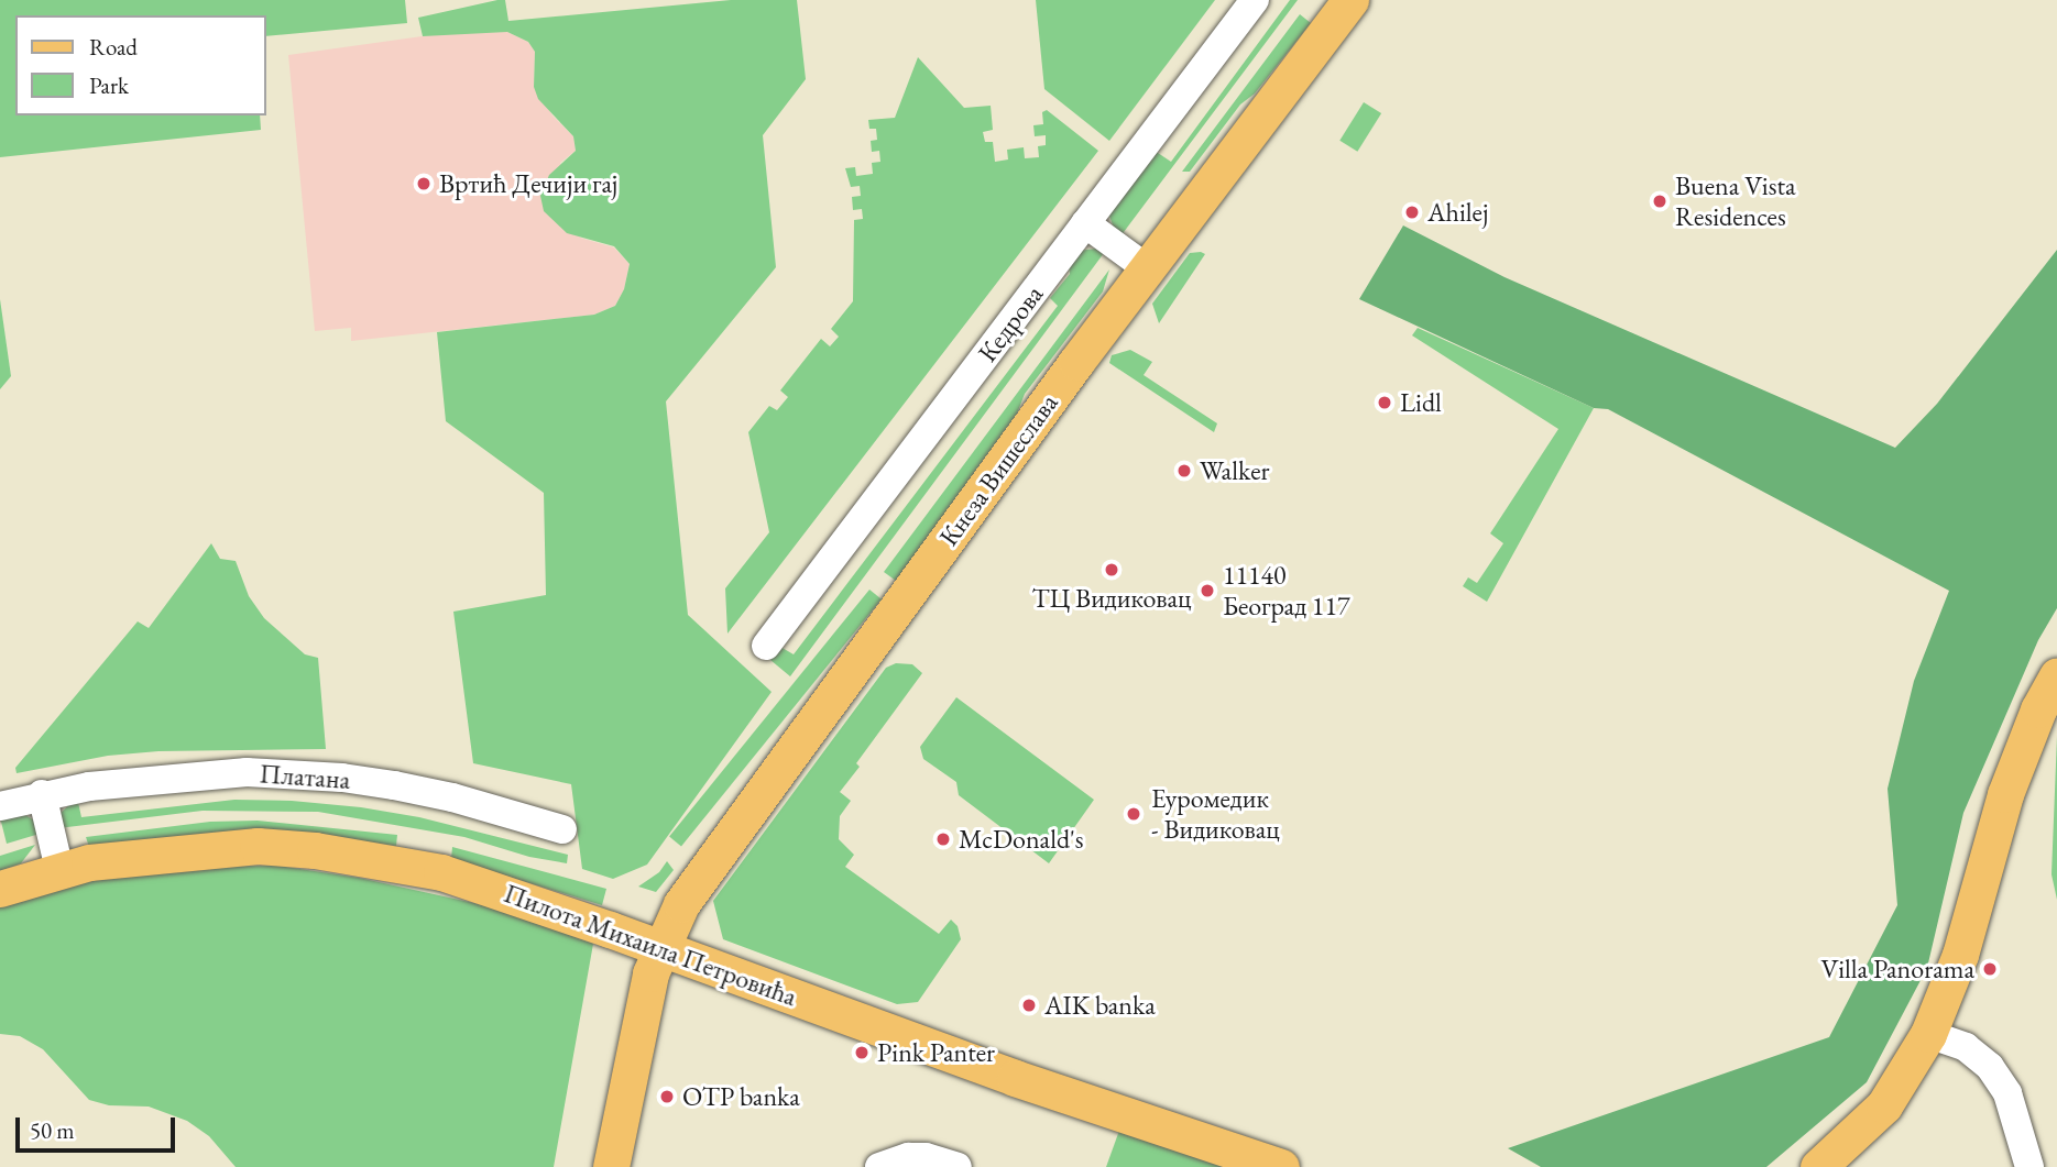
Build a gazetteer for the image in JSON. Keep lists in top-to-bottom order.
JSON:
{
  "streets": {
    "main road": ["Кнеза Вишеслава", "Пилота Михаила Петровића"],
    "street": ["Кедрова", "Платана"]
  },
  "crossings": [
    ["Кнеза Вишеслава", "Пилота Михаила Петровића"]
  ],
  "places": [
    "Вртић Дечији гај",
    "Buena Vista Residences",
    "Ahilej",
    "Lidl",
    "Walker",
    "ТЦ Видиковац",
    "11140 Београд 117",
    "Еуромедик - Видиковац",
    "McDonald's",
    "Villa Panorama",
    "AIK banka",
    "Pink Panter",
    "OTP banka"
  ],
  "legend": ["Road", "Park"],
  "scale_bar": "50 m"
}
